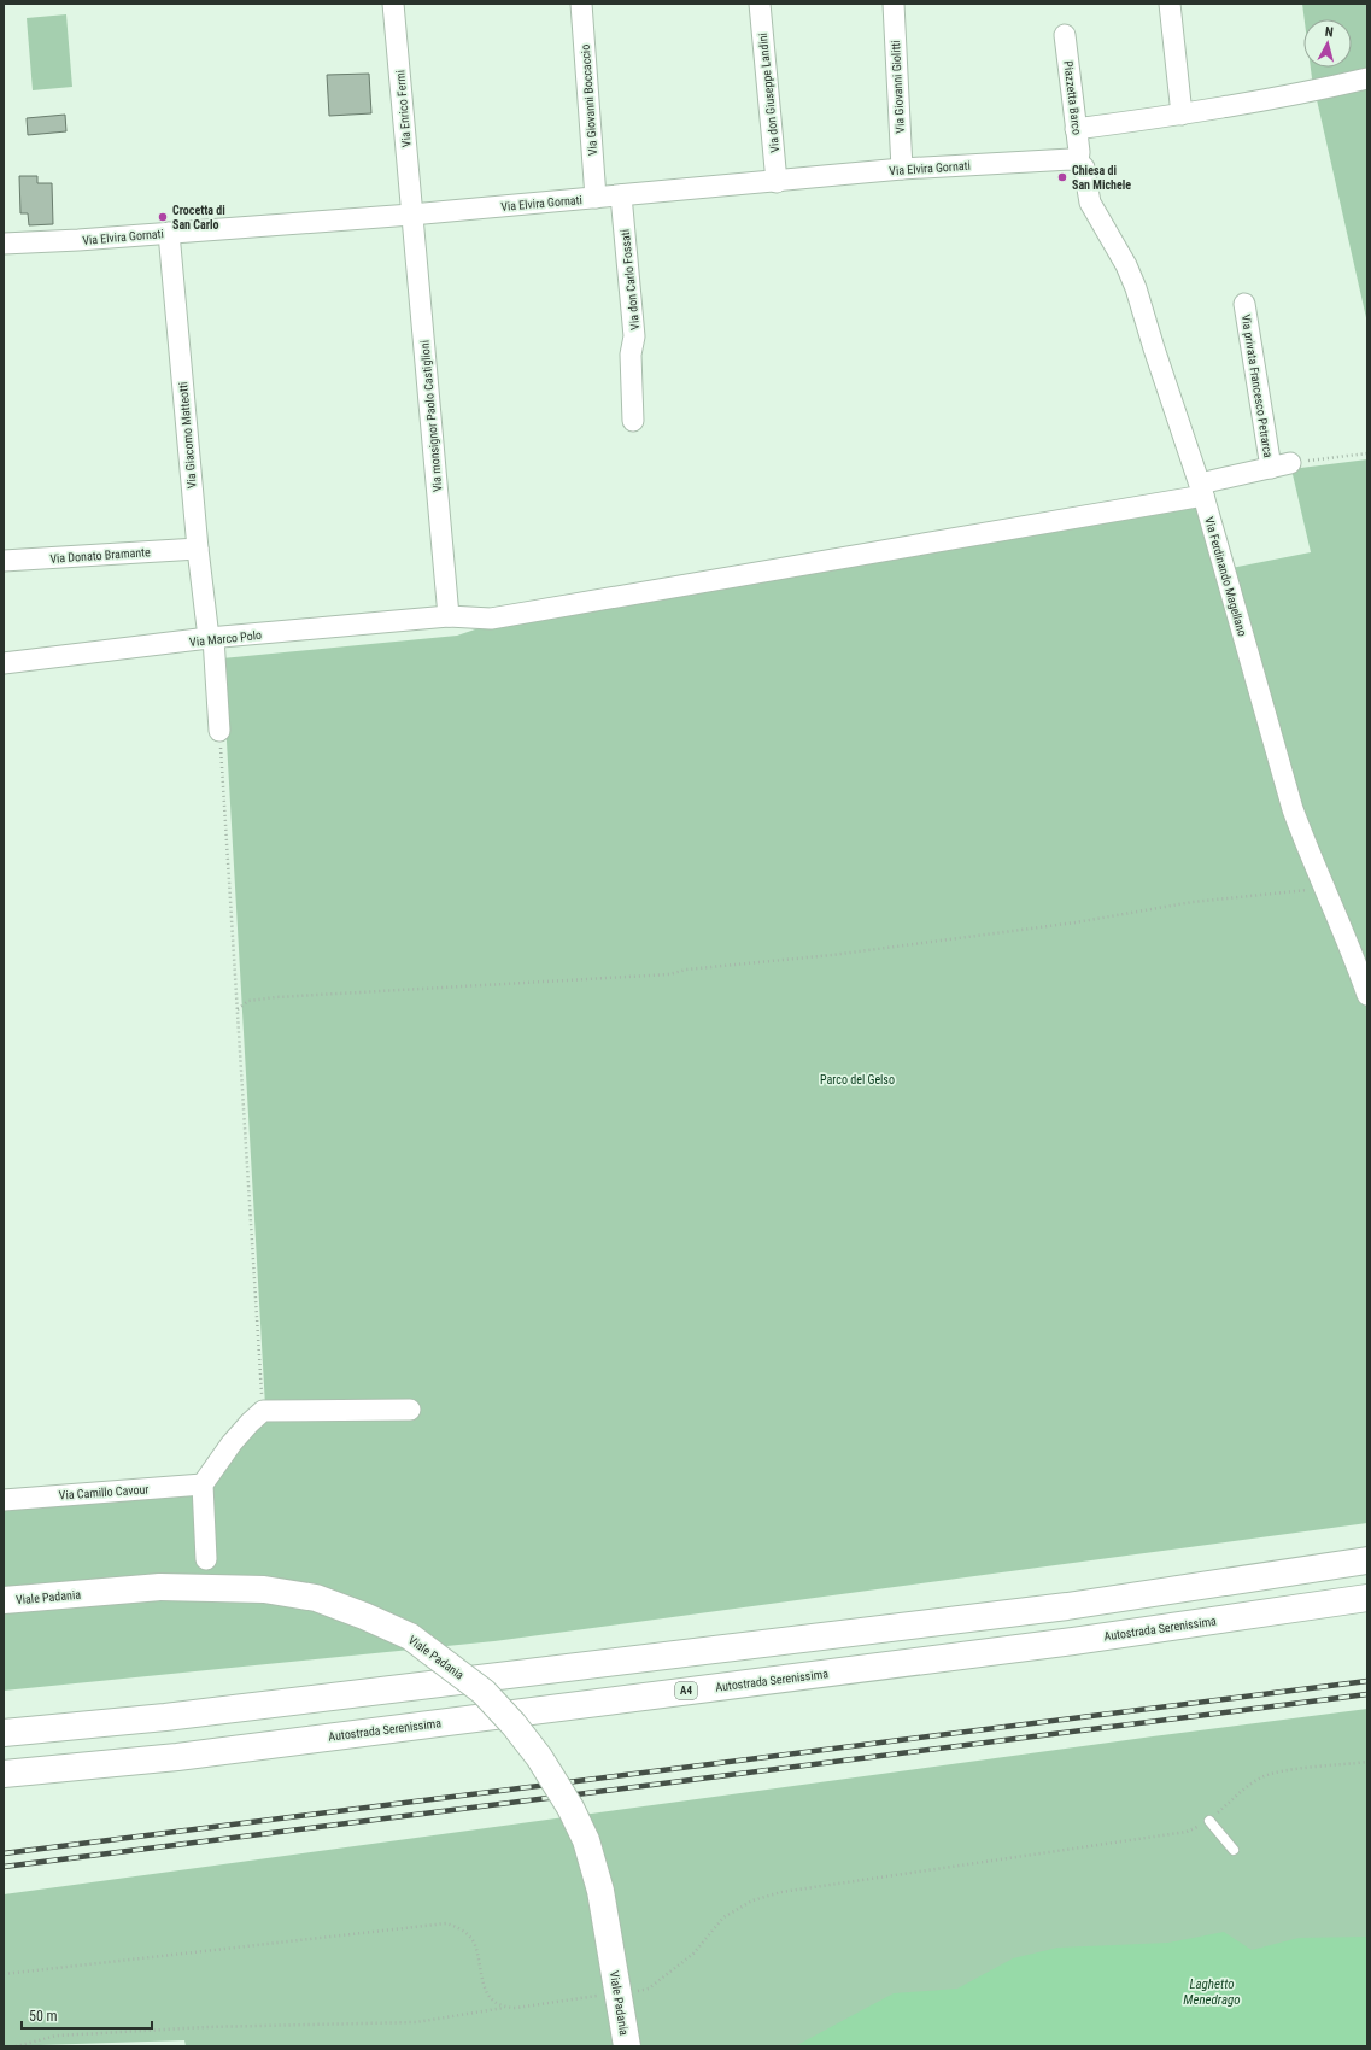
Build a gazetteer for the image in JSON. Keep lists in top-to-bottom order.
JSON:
{
  "streets": {
    "main road": ["Viale Padania", "Autostrada Serenissima", "A4"],
    "street": [
      "Via Giovanni Giolitti",
      "Via don Giuseppe Landini",
      "Piazzetta Barco",
      "Via Giovanni Boccaccio",
      "Via Enrico Fermi",
      "Via Elvira Gornati",
      "Via don Carlo Fossati",
      "Via privata Francesco Petrarca",
      "Via monsignor Paolo Castiglioni",
      "Via Giacomo Matteotti",
      "Via Donato Bramante",
      "Via Ferdinando Magellano",
      "Via Marco Polo",
      "Via Camillo Cavour"
    ]
  },
  "crossings": [
    ["Via Giovanni Giolitti", "Via Elvira Gornati"],
    ["Via don Giuseppe Landini", "Via Elvira Gornati"],
    ["Piazzetta Barco", "Via Elvira Gornati"],
    ["Piazzetta Barco", "Via Ferdinando Magellano"],
    ["Via Giovanni Boccaccio", "Via Elvira Gornati"],
    ["Via Enrico Fermi", "Via Elvira Gornati"],
    ["Via Enrico Fermi", "Via monsignor Paolo Castiglioni"],
    ["Via Elvira Gornati", "Via don Carlo Fossati"],
    ["Via Elvira Gornati", "Via monsignor Paolo Castiglioni"],
    ["Via Elvira Gornati", "Via Giacomo Matteotti"],
    ["Via Elvira Gornati", "Via Ferdinando Magellano"],
    ["Via privata Francesco Petrarca", "Via Marco Polo"],
    ["Via monsignor Paolo Castiglioni", "Via Marco Polo"],
    ["Via Giacomo Matteotti", "Via Donato Bramante"],
    ["Via Giacomo Matteotti", "Via Marco Polo"],
    ["Via Ferdinando Magellano", "Via Marco Polo"]
  ],
  "water": ["Laghetto Menedrago"],
  "parks": ["Parco del Gelso"],
  "places": ["Chiesa di San Michele", "Crocetta di San Carlo"],
  "scale_bar": "50 m",
  "north": "top"
}
